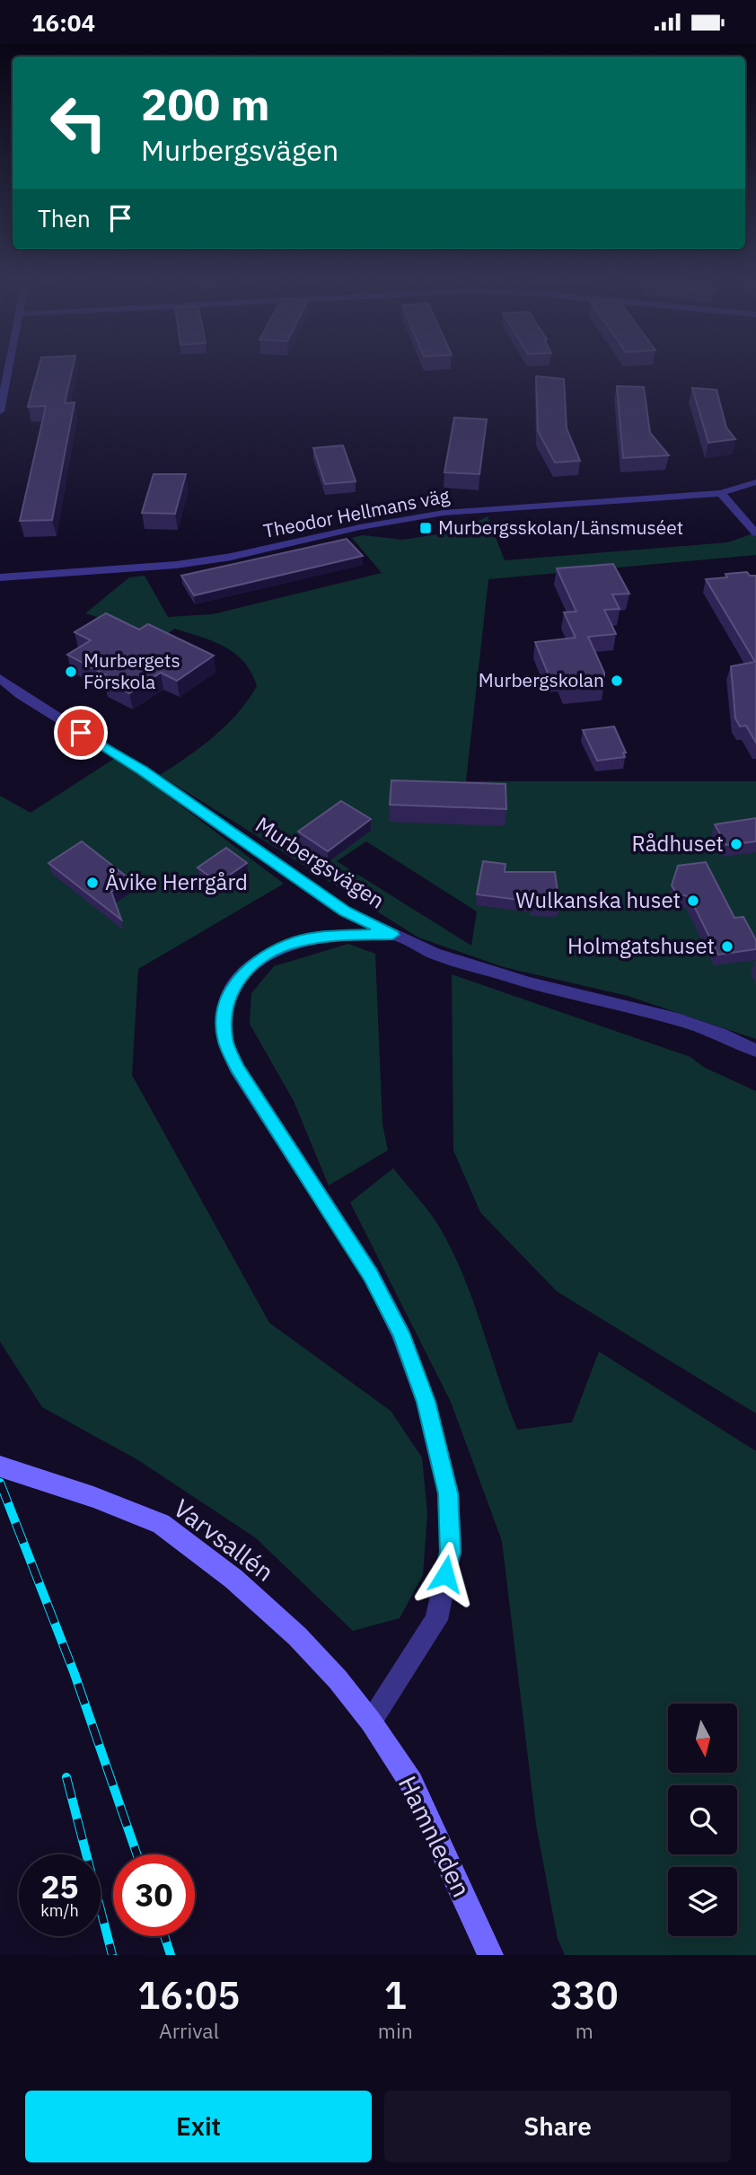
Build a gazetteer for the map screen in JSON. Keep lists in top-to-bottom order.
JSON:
{
  "streets": {
    "street": [
      "Theodor Hellmans väg",
      "Murbergsvägen",
      "Varvsallén",
      "Hamnleden"
    ]
  },
  "crossings": [
    ["Varvsallén", "Hamnleden"]
  ],
  "places": {
    "transit": ["Murbergsskolan/Länsmuséet"],
    "other": [
      "Murbergets Förskola",
      "Murbergskolan",
      "Rådhuset",
      "Åvike Herrgård",
      "Wulkanska huset",
      "Holmgatshuset"
    ]
  },
  "north": "bottom",
  "page": {
    "status": "16:04",
    "turn": ["200 m", "Murbergsvägen"],
    "then": "Then",
    "speed": "25 km/h",
    "limit": "30",
    "eta": [
      "16:05",
      "Arrival",
      "1",
      "min",
      "330",
      "m"
    ],
    "buttons": ["Exit", "Share"]
  }
}
